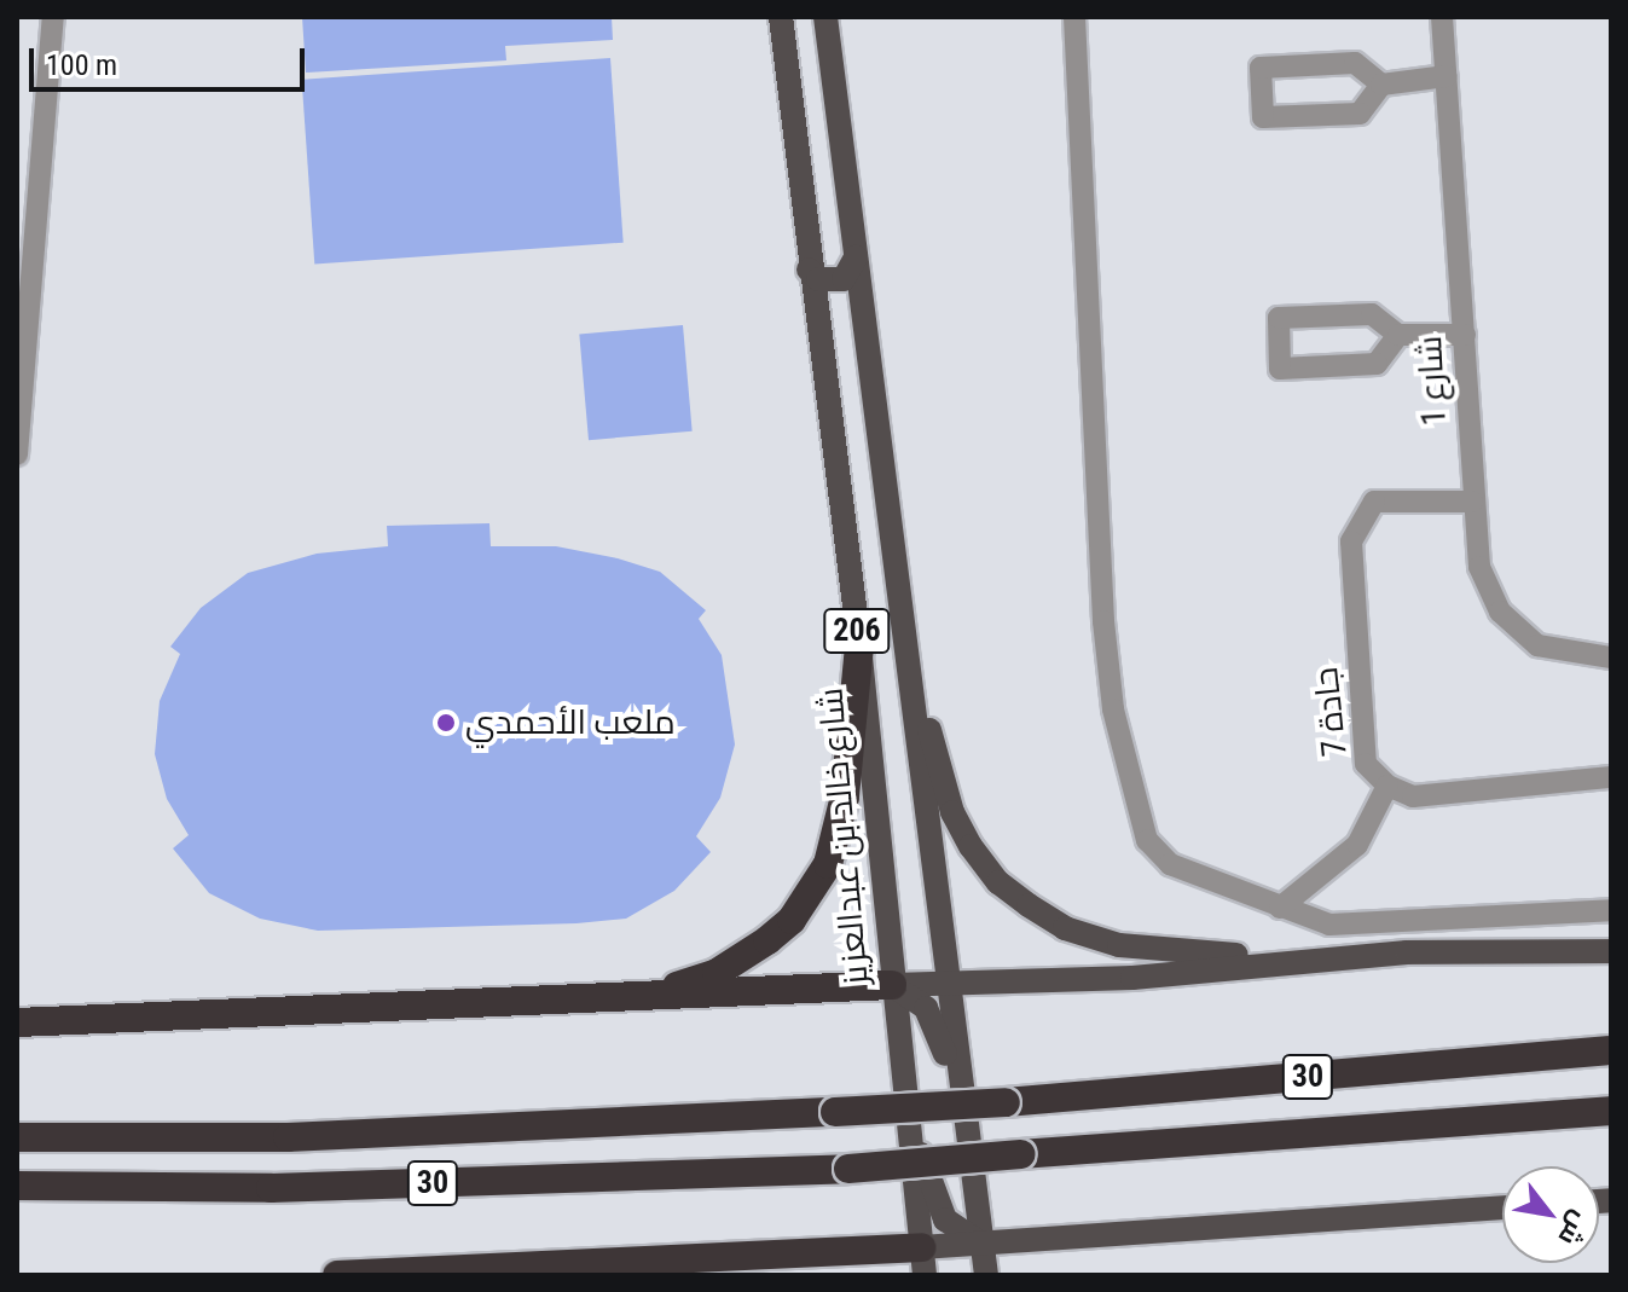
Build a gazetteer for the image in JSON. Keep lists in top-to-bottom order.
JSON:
{
  "streets": {
    "highway": ["30"],
    "main road": ["206", "شارع خالد بن عبدالعزيز"],
    "street": ["شارع 1", "جادة 7"]
  },
  "crossings": [
    ["شارع 1", "جادة 7"]
  ],
  "places": ["ملعب الأحمدي"],
  "scale_bar": "100 m",
  "north": "bottom right"
}
